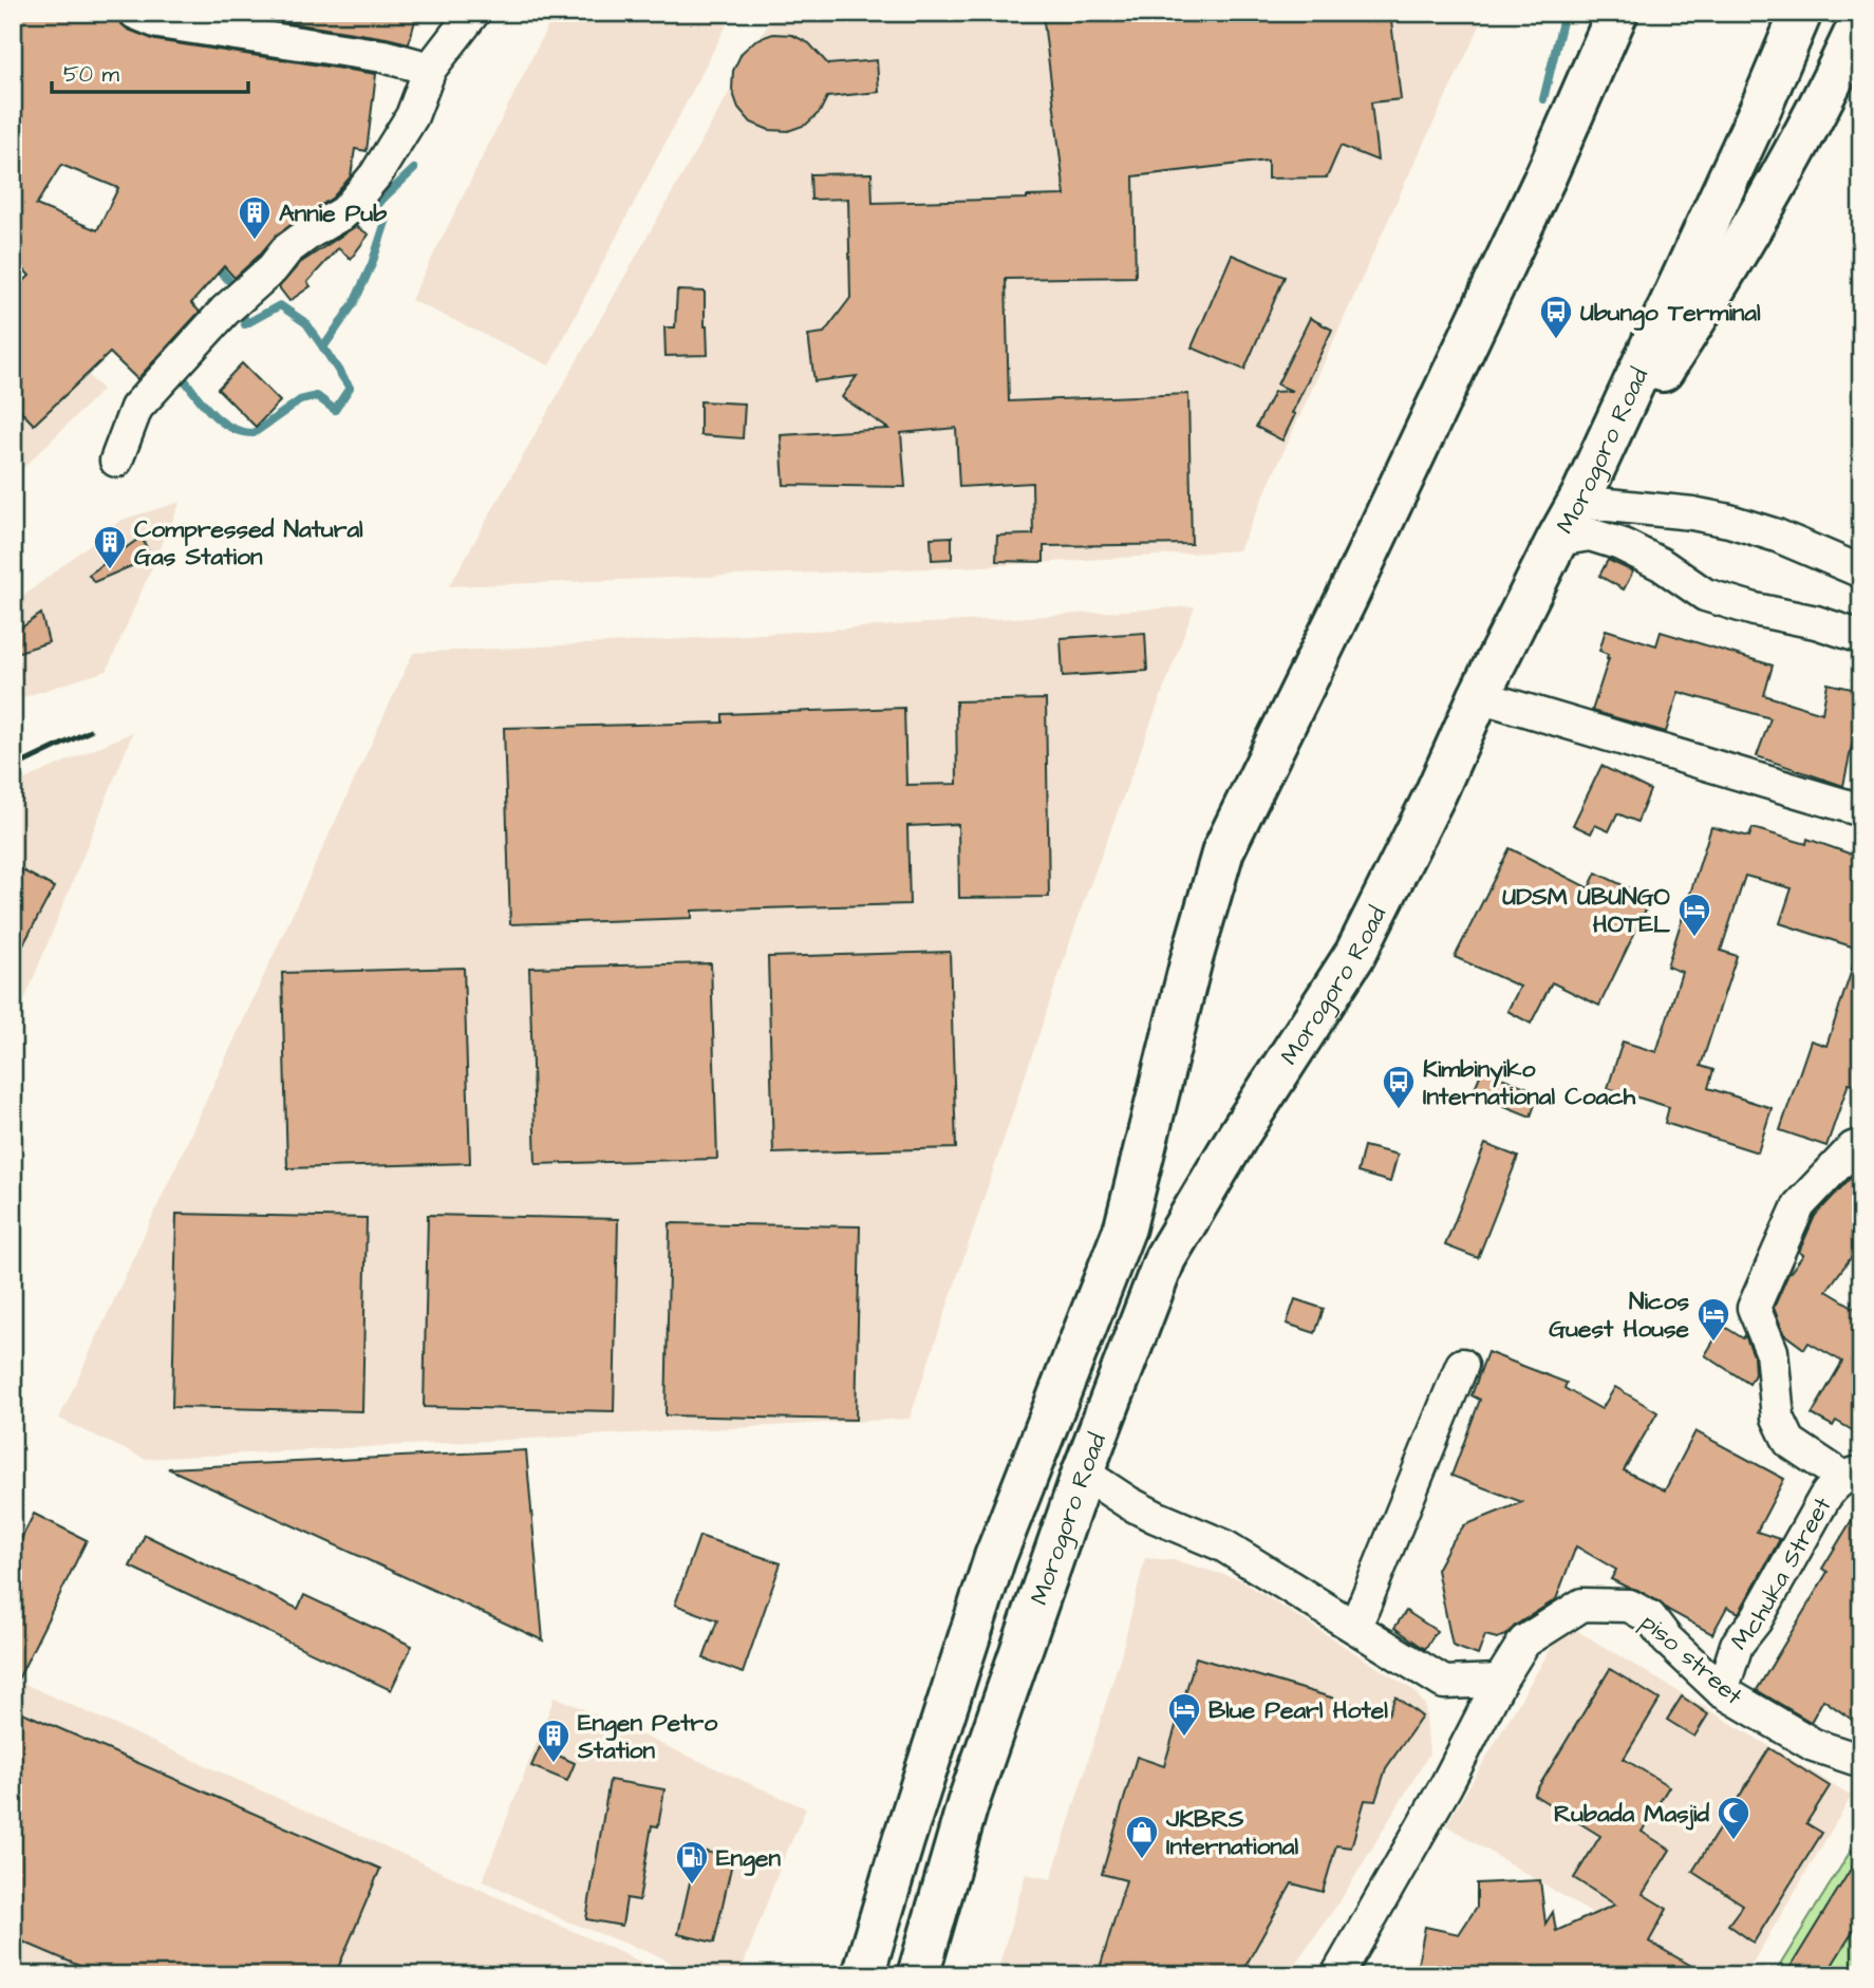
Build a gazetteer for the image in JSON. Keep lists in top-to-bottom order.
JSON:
{
  "streets": {
    "highway": ["Morogoro Road"],
    "street": ["Mchuka Street", "piso street"]
  },
  "crossings": [
    ["Mchuka Street", "piso street"]
  ],
  "places": {
    "building": ["Annie Pub", "Compressed Natural Gas Station", "Engen Petro Station"],
    "bus stop": ["Ubungo Terminal", "Kimbinyiko International Coach"],
    "hotel": ["UDSM UBUNGO HOTEL", "Nicos Guest House", "Blue Pearl Hotel"],
    "mosque": ["Rubada Masjid"],
    "shop": ["JKBRS International"],
    "fuel station": ["Engen"]
  },
  "scale_bar": "50 m"
}
